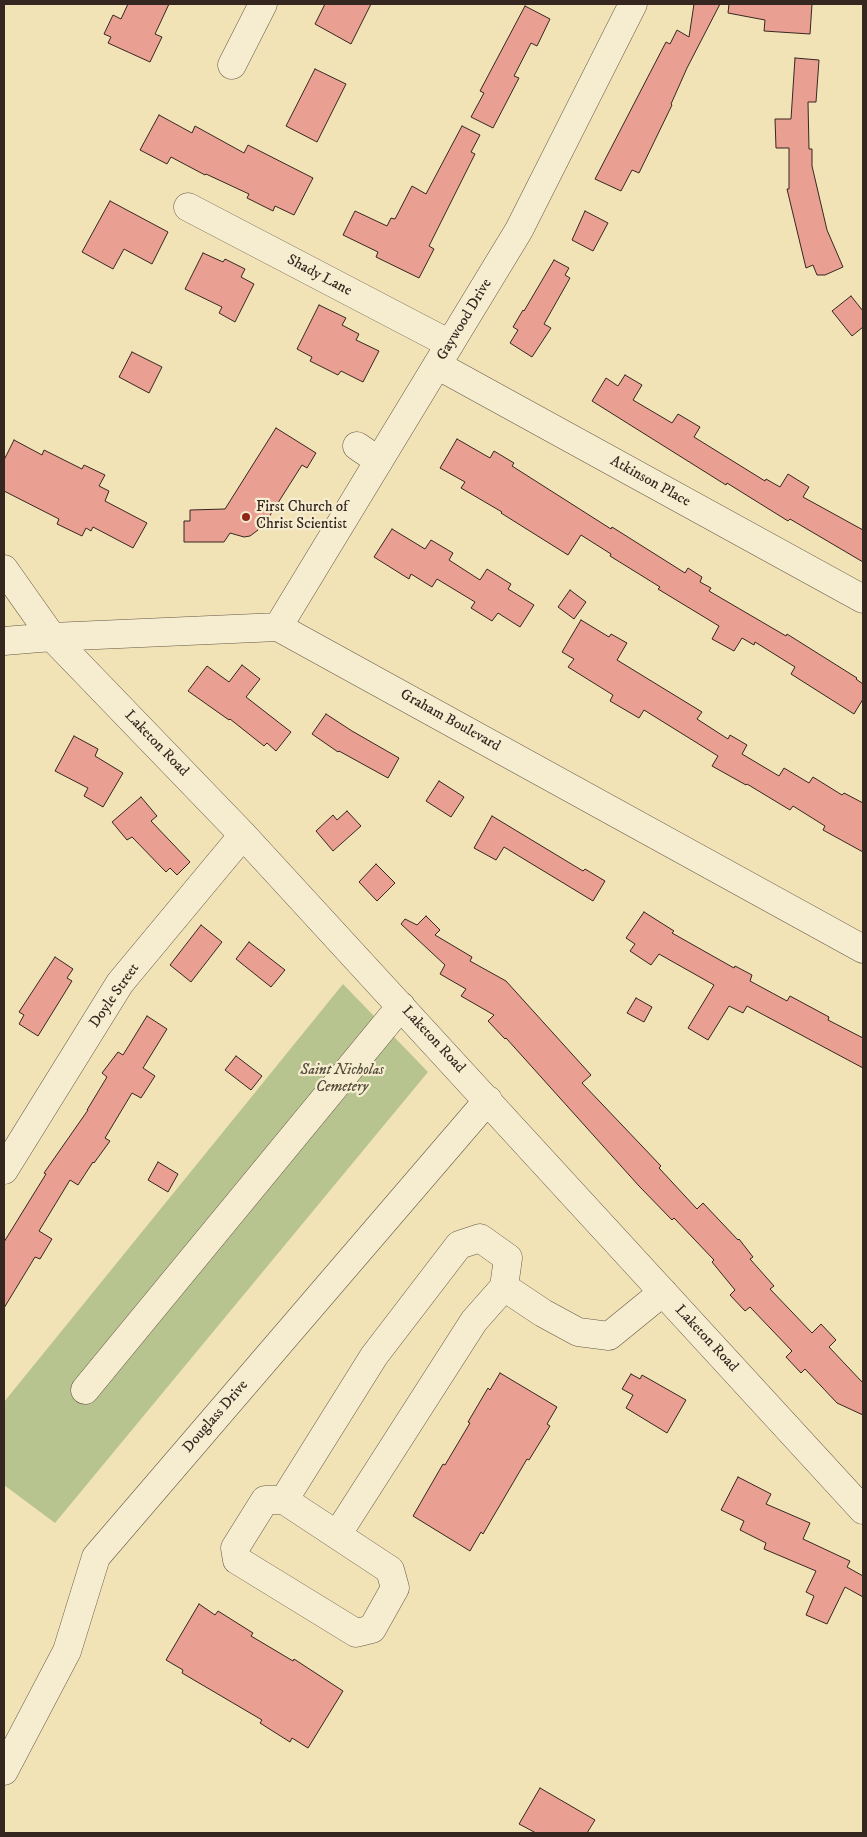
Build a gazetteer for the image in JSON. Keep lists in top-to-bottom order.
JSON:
{
  "streets": {
    "street": [
      "Shady Lane",
      "Gaywood Drive",
      "Atkinson Place",
      "Graham Boulevard",
      "Laketon Road",
      "Doyle Street",
      "Douglass Drive"
    ]
  },
  "crossings": [
    ["Shady Lane", "Gaywood Drive"],
    ["Shady Lane", "Atkinson Place"],
    ["Gaywood Drive", "Atkinson Place"],
    ["Gaywood Drive", "Graham Boulevard"],
    ["Laketon Road", "Doyle Street"],
    ["Laketon Road", "Douglass Drive"]
  ],
  "parks": ["Saint Nicholas Cemetery"],
  "places": ["First Church of Christ Scientist"]
}
